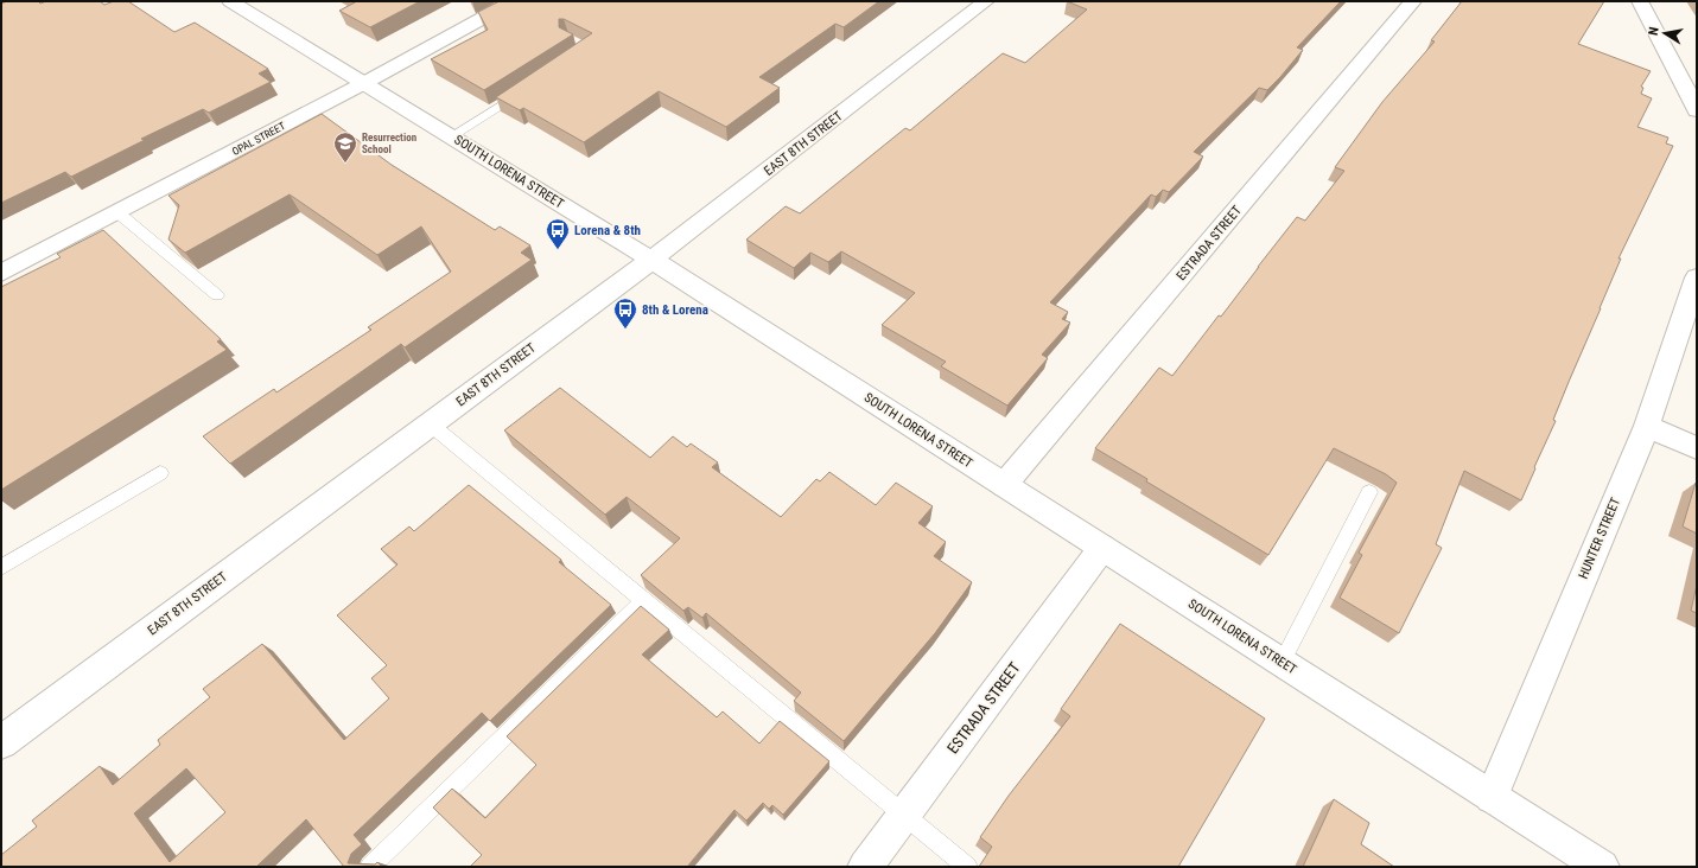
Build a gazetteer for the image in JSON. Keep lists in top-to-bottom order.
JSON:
{
  "streets": {
    "main road": [
      "OPAL STREET",
      "EAST 8TH STREET",
      "SOUTH LORENA STREET",
      "ESTRADA STREET",
      "HUNTER STREET"
    ]
  },
  "crossings": [
    ["OPAL STREET", "SOUTH LORENA STREET"],
    ["EAST 8TH STREET", "SOUTH LORENA STREET"],
    ["SOUTH LORENA STREET", "ESTRADA STREET"],
    ["SOUTH LORENA STREET", "HUNTER STREET"]
  ],
  "places": {
    "school or university": ["Resurrection School"],
    "bus stop": ["Lorena & 8th", "8th & Lorena"]
  },
  "north": "left"
}
